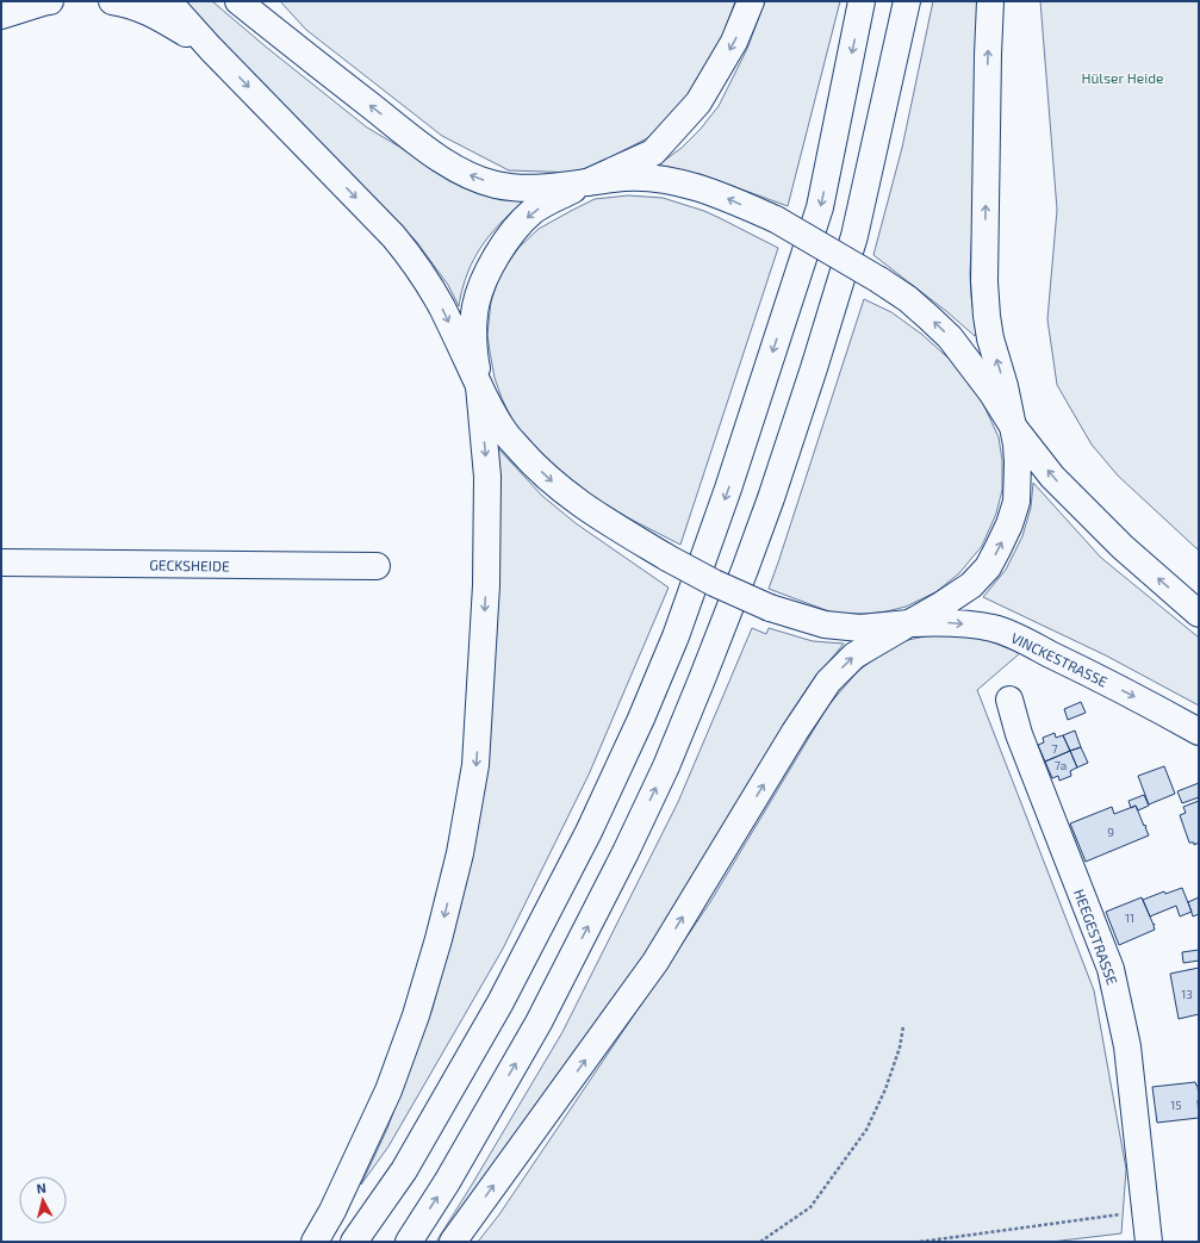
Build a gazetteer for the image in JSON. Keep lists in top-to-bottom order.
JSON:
{
  "streets": {
    "main road": ["GECKSHEIDE", "VINCKESTRASSE", "HEEGESTRASSE"]
  },
  "parks": ["Hülser Heide"],
  "house_numbers": [
    "7",
    "7a",
    "9",
    "11",
    "13",
    "15"
  ],
  "north": "top"
}
